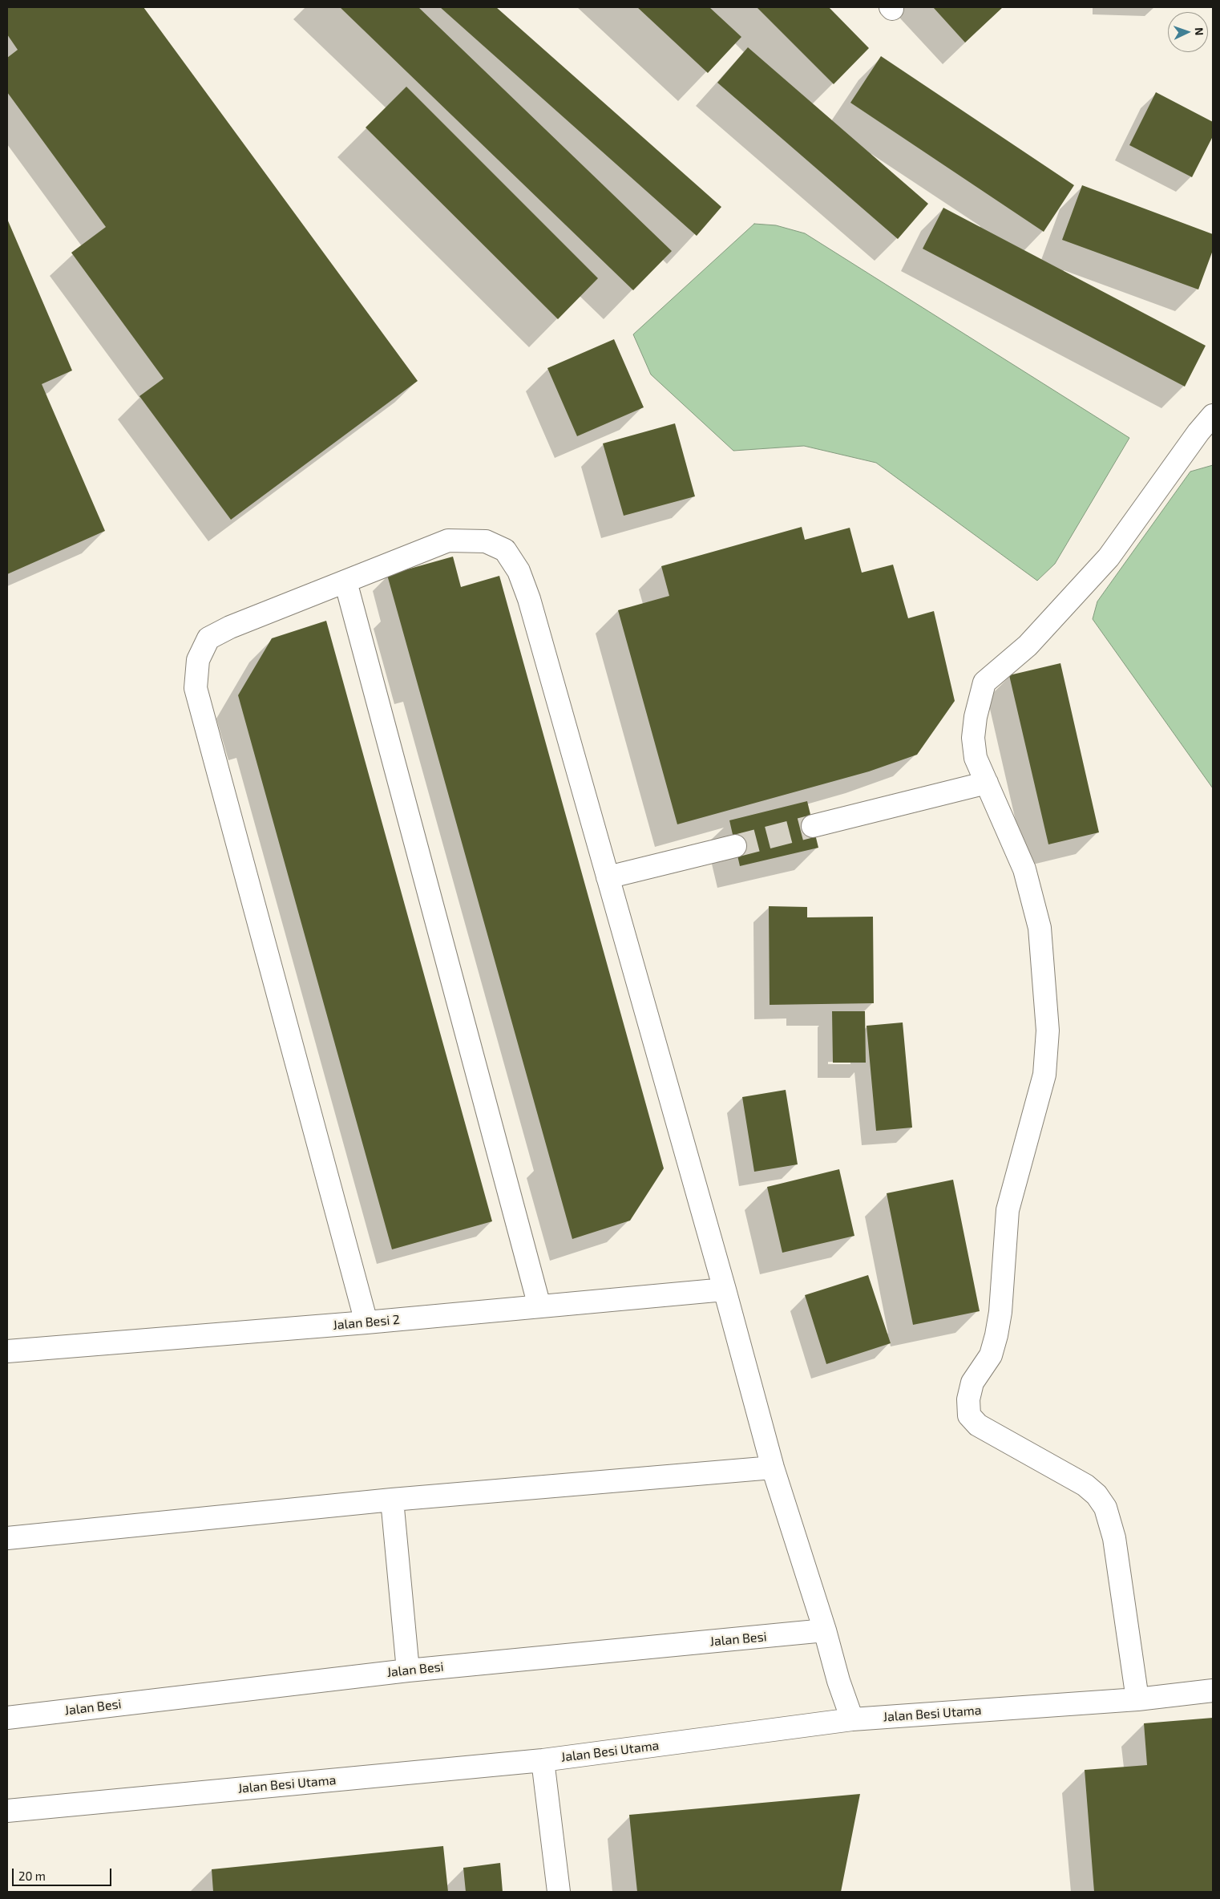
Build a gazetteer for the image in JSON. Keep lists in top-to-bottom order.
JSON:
{
  "streets": {
    "street": ["Jalan Besi 2", "Jalan Besi", "Jalan Besi Utama"]
  },
  "scale_bar": "20 m",
  "north": "right"
}
